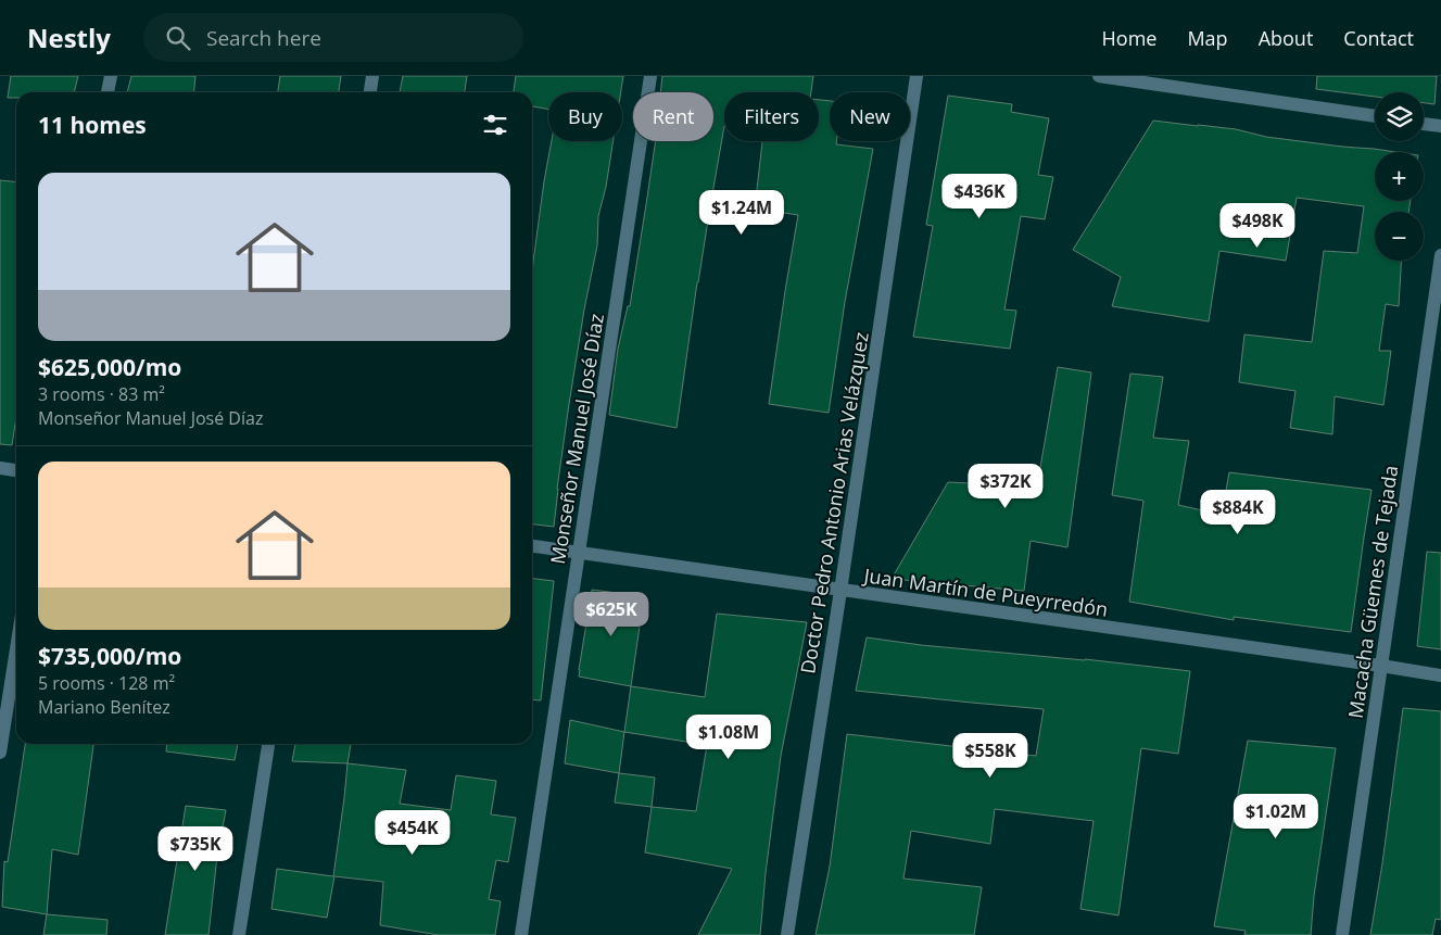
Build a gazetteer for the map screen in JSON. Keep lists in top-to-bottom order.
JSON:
{
  "streets": {
    "street": [
      "Monseñor Manuel José Díaz",
      "Doctor Pedro Antonio Arias Velázquez",
      "Juan Martín de Pueyrredón",
      "Macacha Güemes de Tejada"
    ]
  },
  "crossings": [
    ["Monseñor Manuel José Díaz", "Juan Martín de Pueyrredón"],
    ["Doctor Pedro Antonio Arias Velázquez", "Juan Martín de Pueyrredón"],
    ["Juan Martín de Pueyrredón", "Macacha Güemes de Tejada"]
  ],
  "page": {
    "header": "Nestly",
    "search": "Search here",
    "nav": [
      "Home",
      "Map",
      "About",
      "Contact"
    ],
    "map_buttons": ["+", "−"],
    "chip": [
      "Buy",
      "Rent",
      "Filters",
      "New"
    ],
    "heading": "11 homes",
    "list": [
      {
        "name": "$625,000/mo",
        "note": "3 rooms · 83 m² · Monseñor Manuel José Díaz"
      },
      {
        "name": "$735,000/mo",
        "note": "5 rooms · 128 m² · Mariano Benítez"
      }
    ],
    "price": [
      "$436K",
      "$1.24M",
      "$498K",
      "$372K",
      "$884K",
      "$625K",
      "$1.08M",
      "$558K",
      "$1.02M",
      "$454K",
      "$735K"
    ]
  }
}
